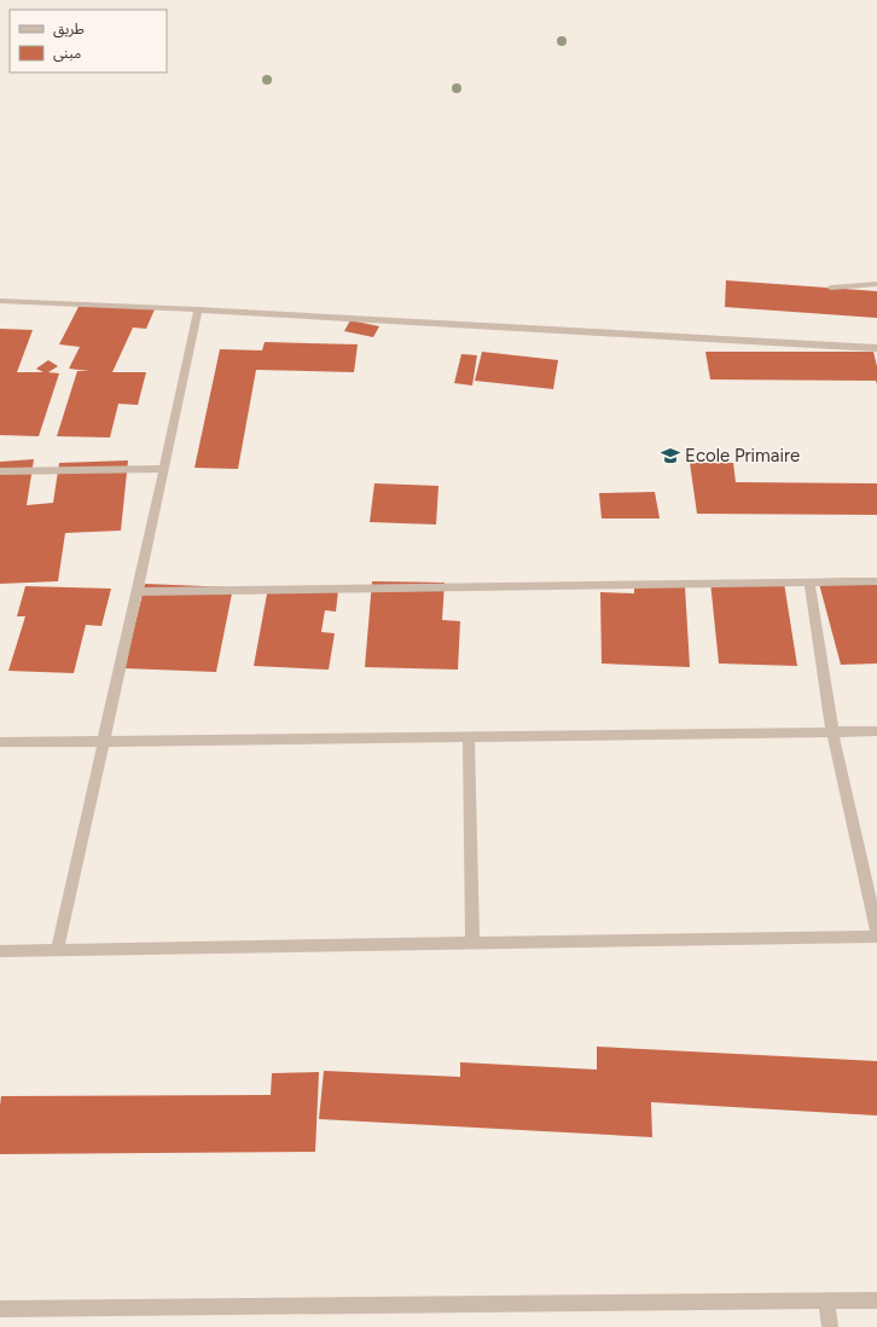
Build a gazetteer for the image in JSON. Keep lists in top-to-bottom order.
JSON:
{
  "places": {
    "school or university": ["Ecole Primaire"]
  },
  "legend": ["طريق", "مبنى"]
}
